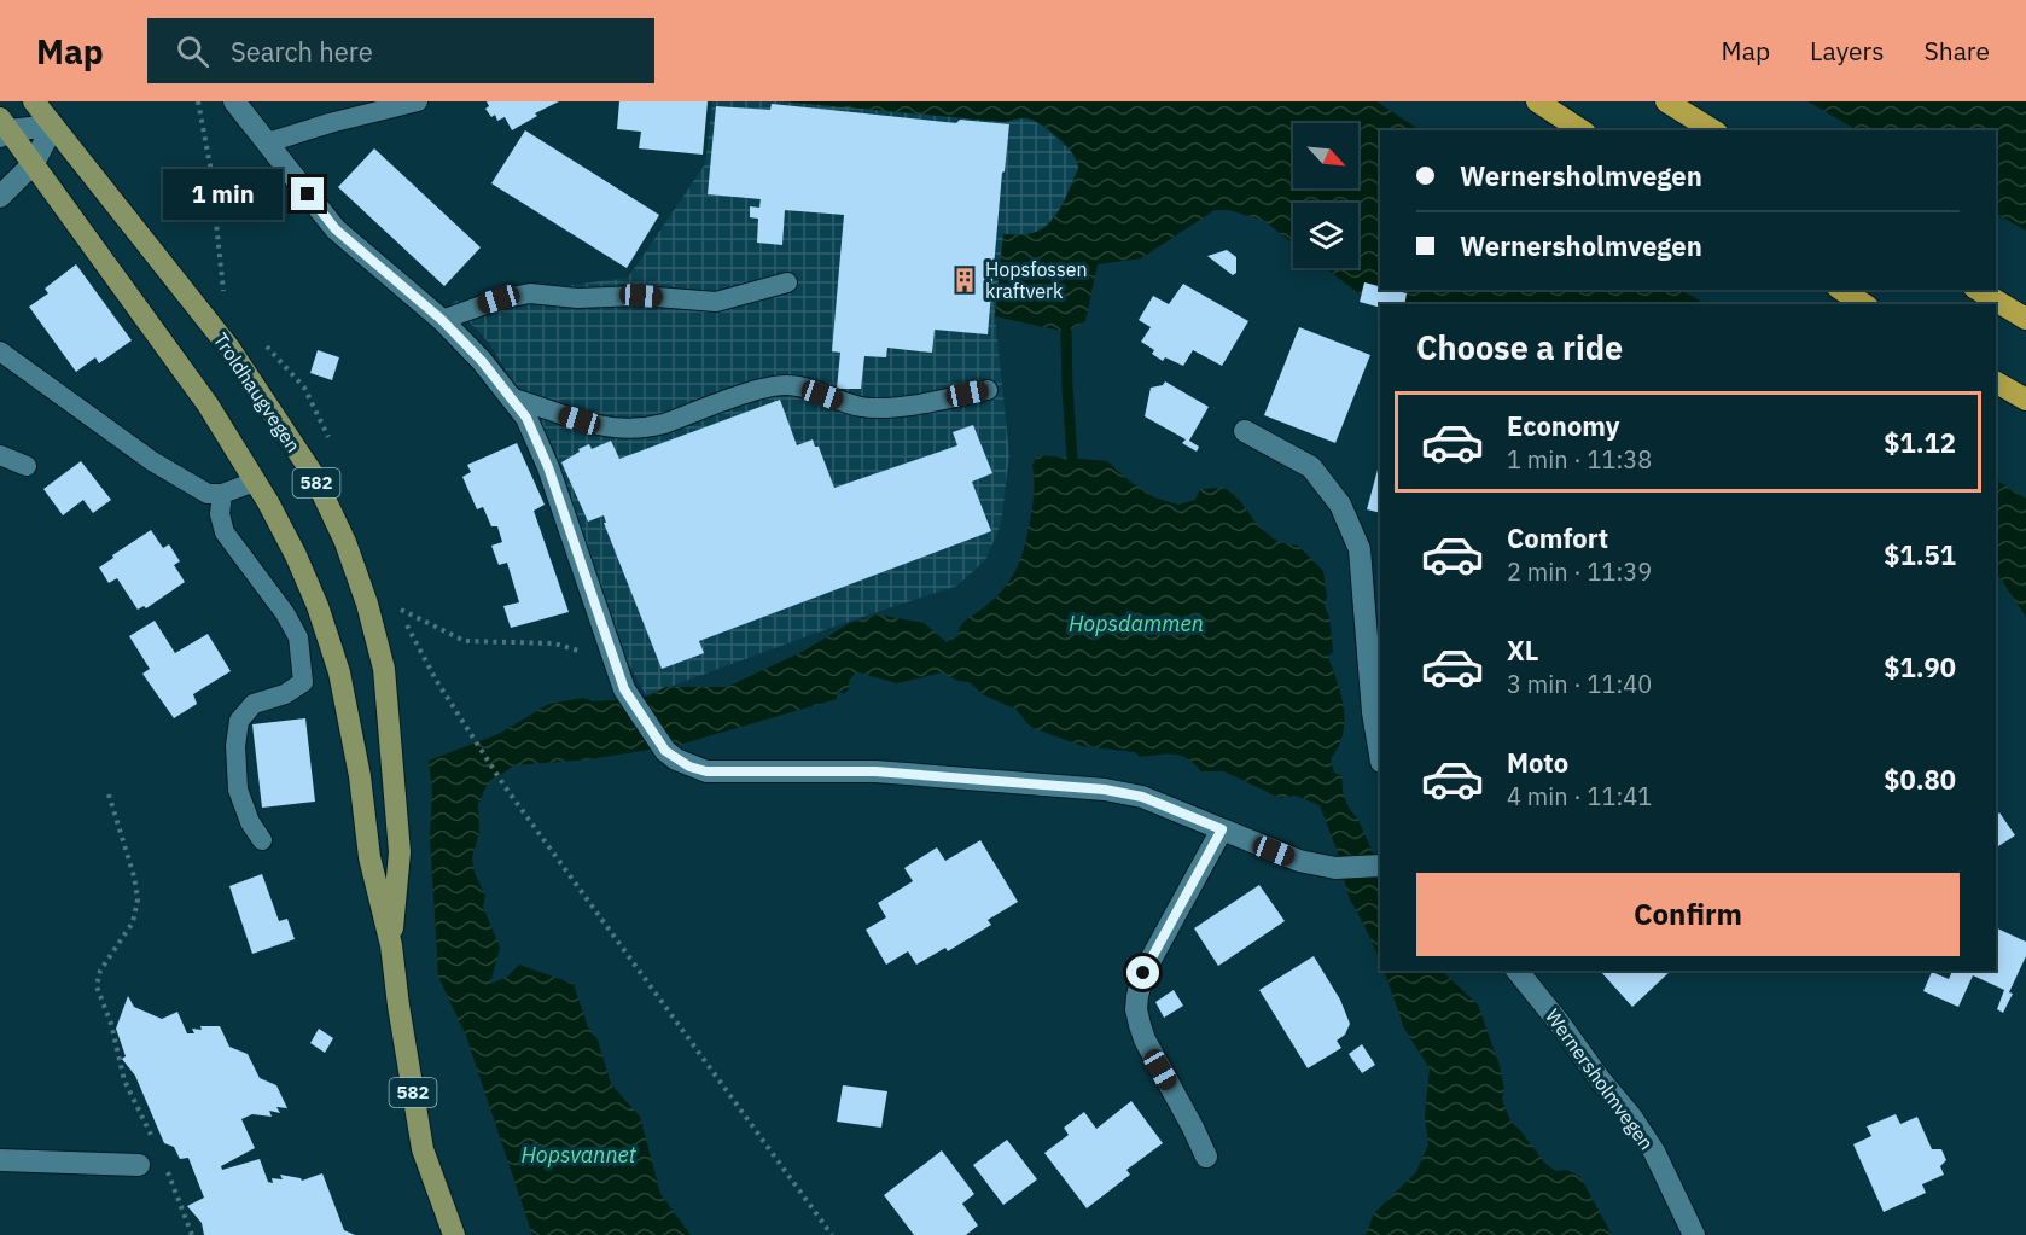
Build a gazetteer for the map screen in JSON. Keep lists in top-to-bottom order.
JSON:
{
  "streets": {
    "main road": ["Troldhaugvegen", "582"],
    "street": ["Wernersholmvegen"]
  },
  "water": ["Hopsdammen", "Hopsvannet"],
  "places": {
    "building": ["Hopsfossen kraftverk"]
  },
  "north": "bottom right",
  "page": {
    "header": "Map",
    "search": "Search here",
    "nav": ["Map", "Layers", "Share"],
    "banner": ["Wernersholmvegen", "Wernersholmvegen"],
    "bubble": "1 min",
    "heading": "Choose a ride",
    "list": [
      {
        "name": "Economy",
        "note": "1 min · 11:38",
        "value": "$1.12"
      },
      {
        "name": "Comfort",
        "note": "2 min · 11:39",
        "value": "$1.51"
      },
      {
        "name": "XL",
        "note": "3 min · 11:40",
        "value": "$1.90"
      },
      {
        "name": "Moto",
        "note": "4 min · 11:41",
        "value": "$0.80"
      }
    ],
    "buttons": "Confirm"
  }
}
